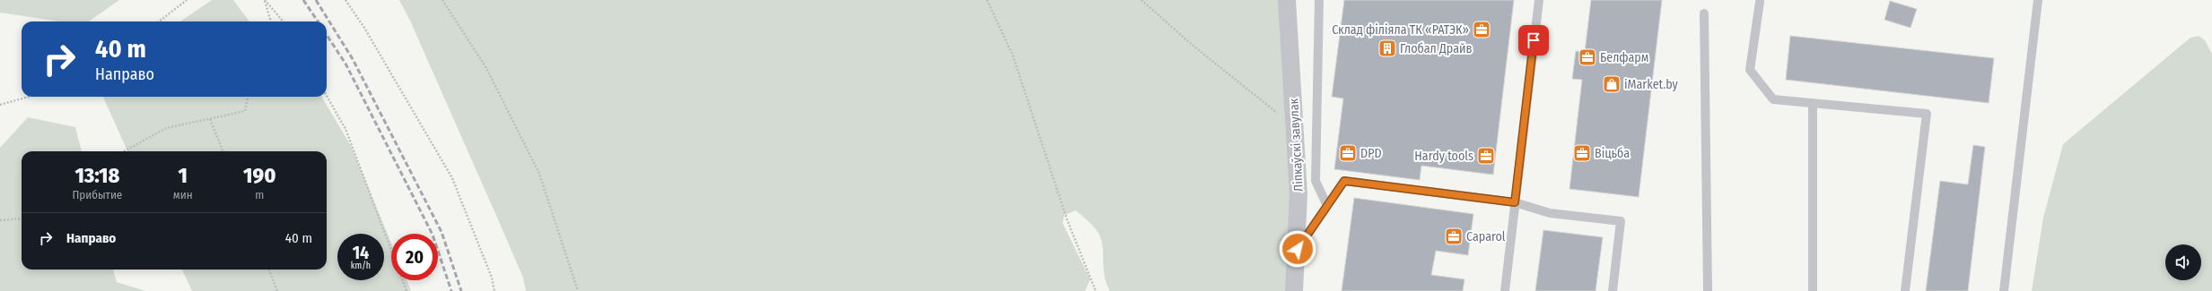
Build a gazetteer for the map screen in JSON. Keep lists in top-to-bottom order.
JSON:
{
  "streets": {
    "street": ["Ліпкаўскі завулак"]
  },
  "places": {
    "office": [
      "Склад філіяла ТК «РАТЭК»",
      "Белфарм",
      "DPD",
      "Віцьба",
      "Hardy tools",
      "Caparol"
    ],
    "building": ["Глобал Драйв"],
    "shop": ["iMarket.by"]
  },
  "page": {
    "turn": ["40 m", "Направо"],
    "eta": [
      "13:18",
      "Прибытие",
      "1",
      "мин",
      "190",
      "m"
    ],
    "list": [
      {
        "name": "Направо",
        "value": "40 m"
      }
    ],
    "speed": "14 km/h",
    "limit": "20"
  }
}
